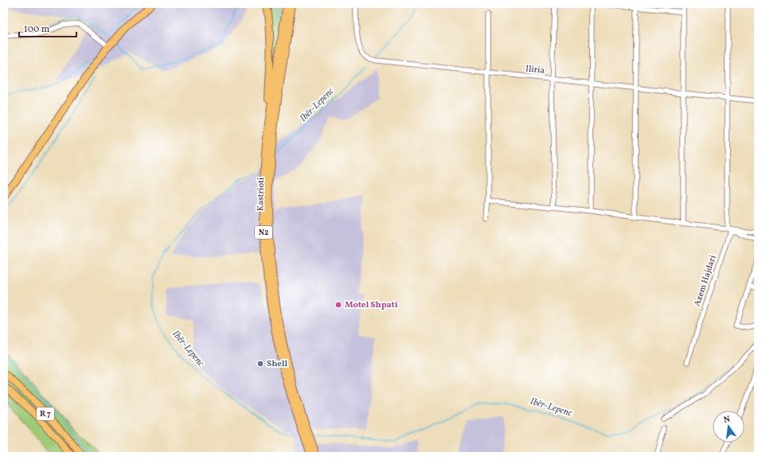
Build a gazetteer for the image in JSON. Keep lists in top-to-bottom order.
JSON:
{
  "streets": {
    "highway": ["Kastrioti", "N2", "R 7"],
    "street": ["Iliria", "Azem Hajdari"]
  },
  "water": ["Ibër-Lepenc"],
  "places": ["Motel Shpati", "Shell"],
  "scale_bar": "100 m",
  "north": "top"
}
